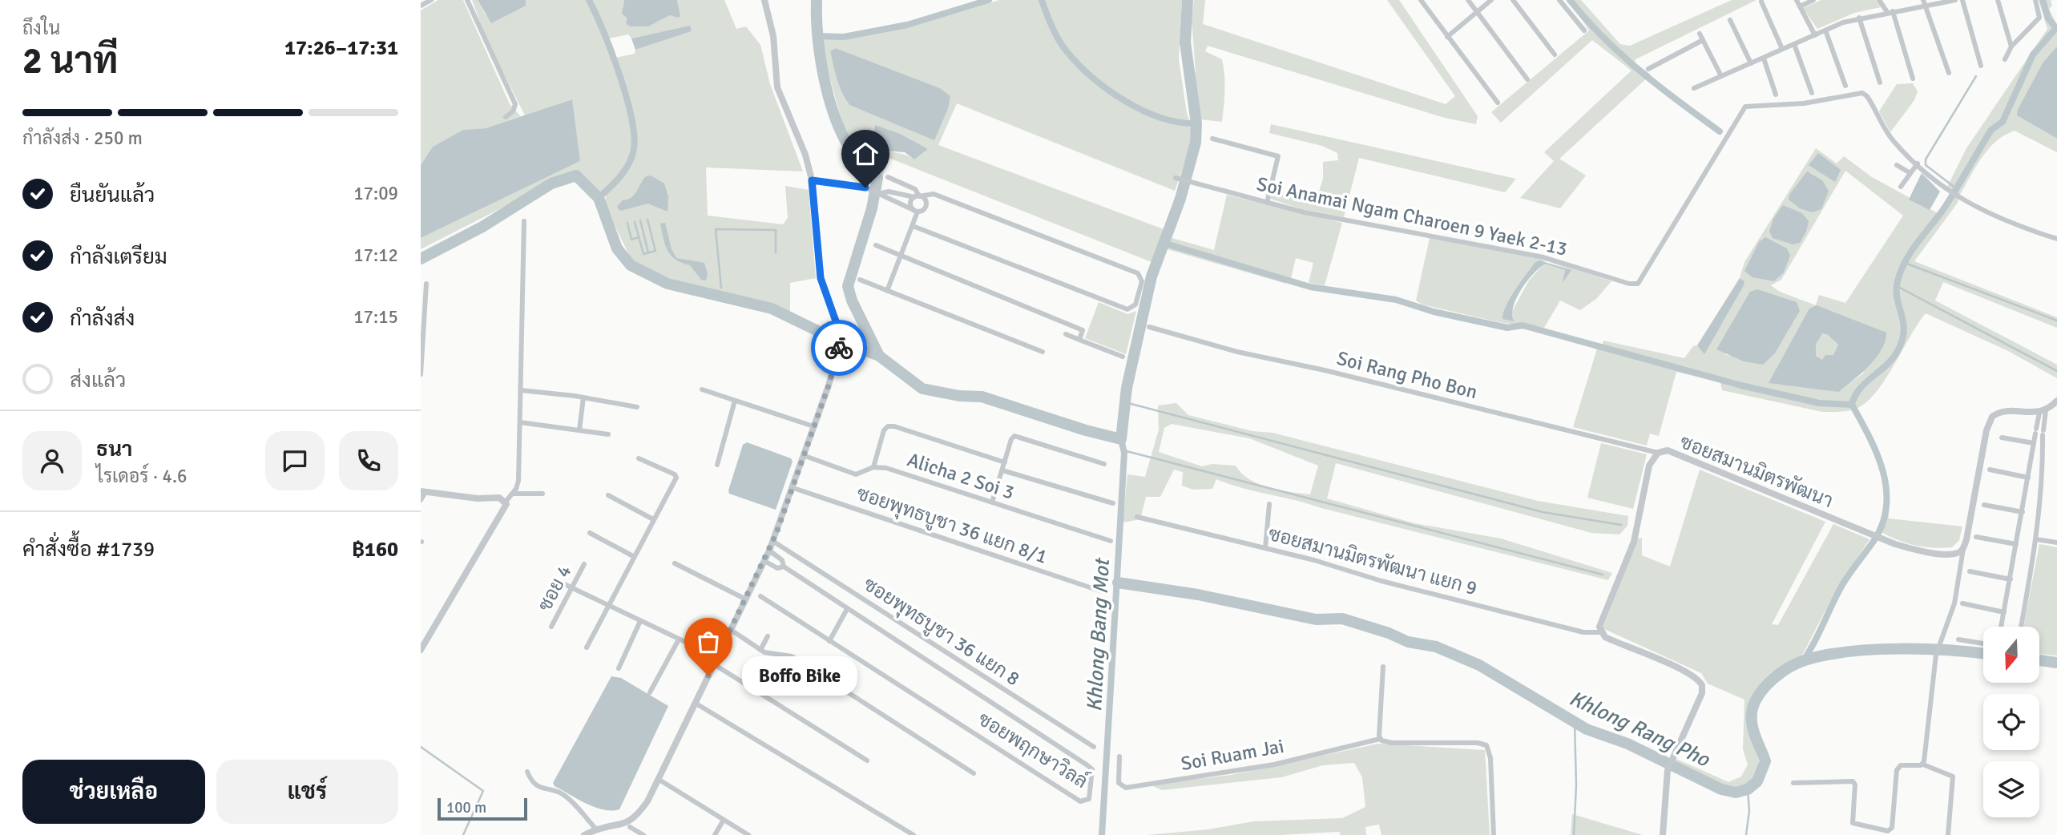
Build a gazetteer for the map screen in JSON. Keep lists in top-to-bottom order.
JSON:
{
  "streets": {
    "street": [
      "Soi Anamai Ngam Charoen 9 Yaek 2-13",
      "Soi Rang Pho Bon",
      "ซอยสมานมิตรพัฒนา",
      "Alicha 2 Soi 3",
      "ซอยพุทธบูชา 36 แยก 8/1",
      "ซอยสมานมิตรพัฒนา แยก 9",
      "ซอย 4",
      "ซอยพุทธบูชา 36 แยก 8",
      "ซอยพฤกษาวิลล์",
      "Soi Ruam Jai"
    ]
  },
  "crossings": [
    ["Soi Rang Pho Bon", "ซอยสมานมิตรพัฒนา"],
    ["ซอยสมานมิตรพัฒนา", "ซอยสมานมิตรพัฒนา แยก 9"]
  ],
  "water": ["Khlong Bang Mot", "Khlong Rang Pho"],
  "places": ["Boffo Bike"],
  "scale_bar": "100 m",
  "north": "bottom",
  "page": {
    "heading": ["2 นาที", "ถึงใน", "17:26–17:31"],
    "panel": [
      "ธนา",
      "ไรเดอร์ · 4.6",
      "คำสั่งซื้อ #1739",
      "฿160"
    ],
    "bar": "กำลังส่ง · 250 m",
    "list": [
      ["ยืนยันแล้ว", "17:09"],
      ["กำลังเตรียม", "17:12"],
      ["กำลังส่ง", "17:15"],
      "ส่งแล้ว"
    ],
    "bubble": "Boffo Bike",
    "buttons": ["ช่วยเหลือ", "แชร์"],
    "scale": "100 m"
  }
}
